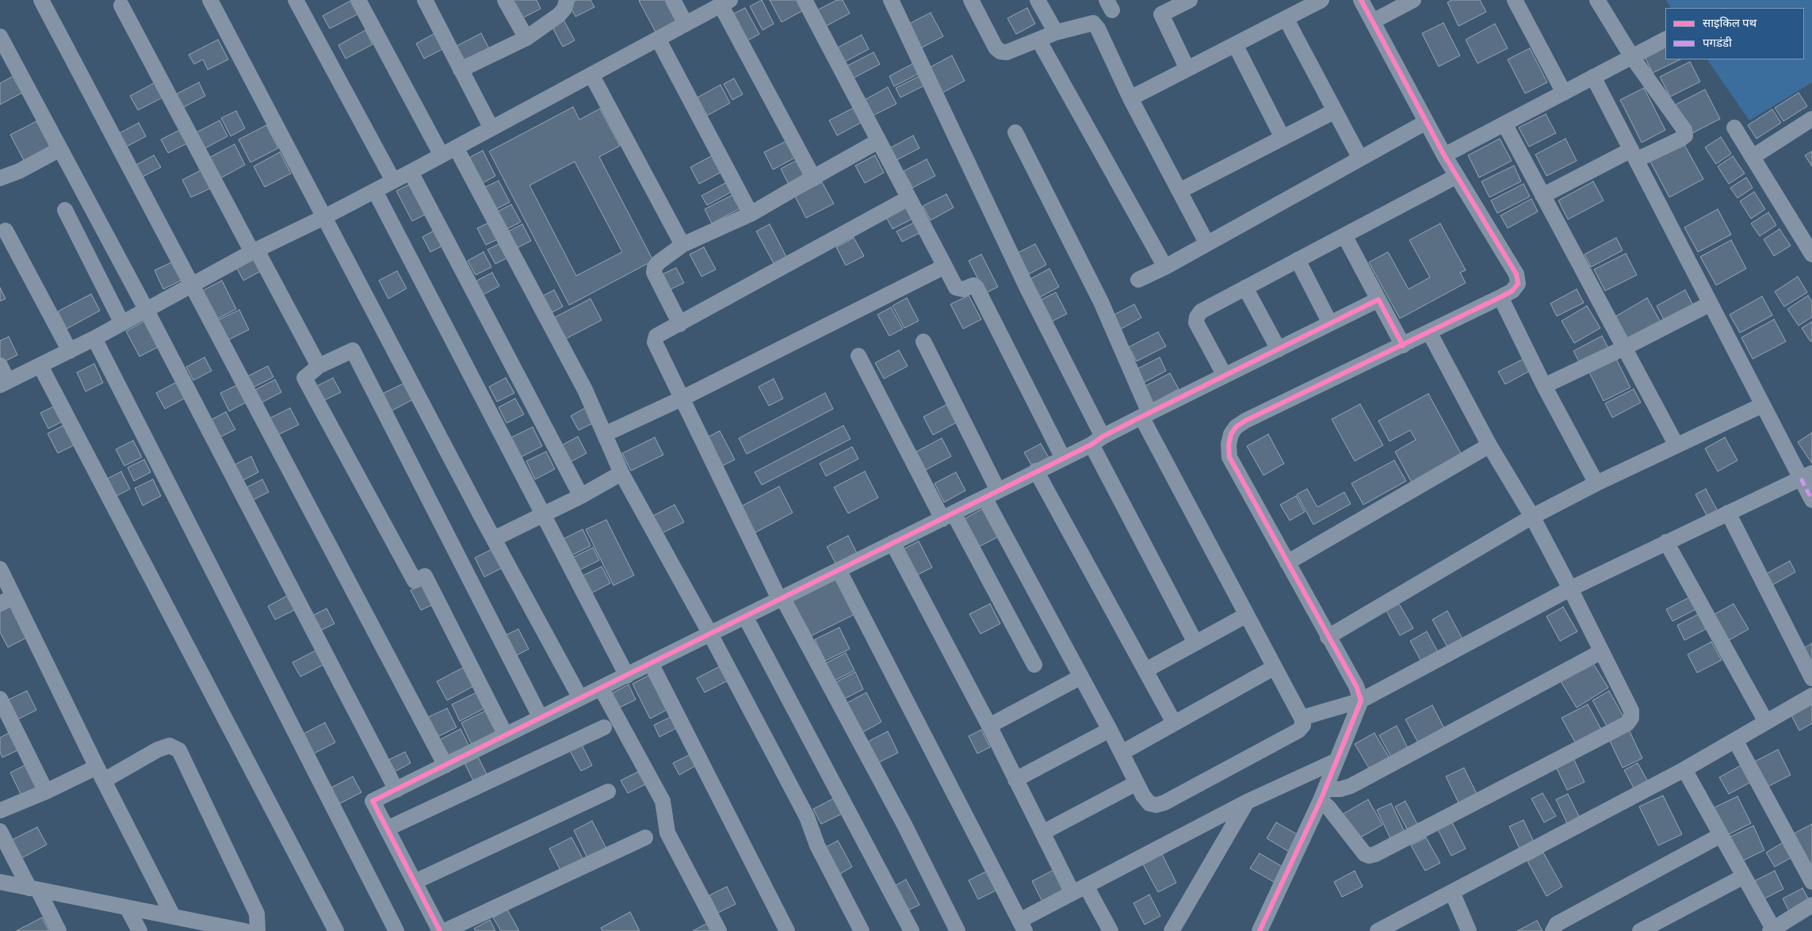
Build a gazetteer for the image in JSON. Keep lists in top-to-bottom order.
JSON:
{
  "legend": ["साइकिल पथ", "पगडंडी"]
}
